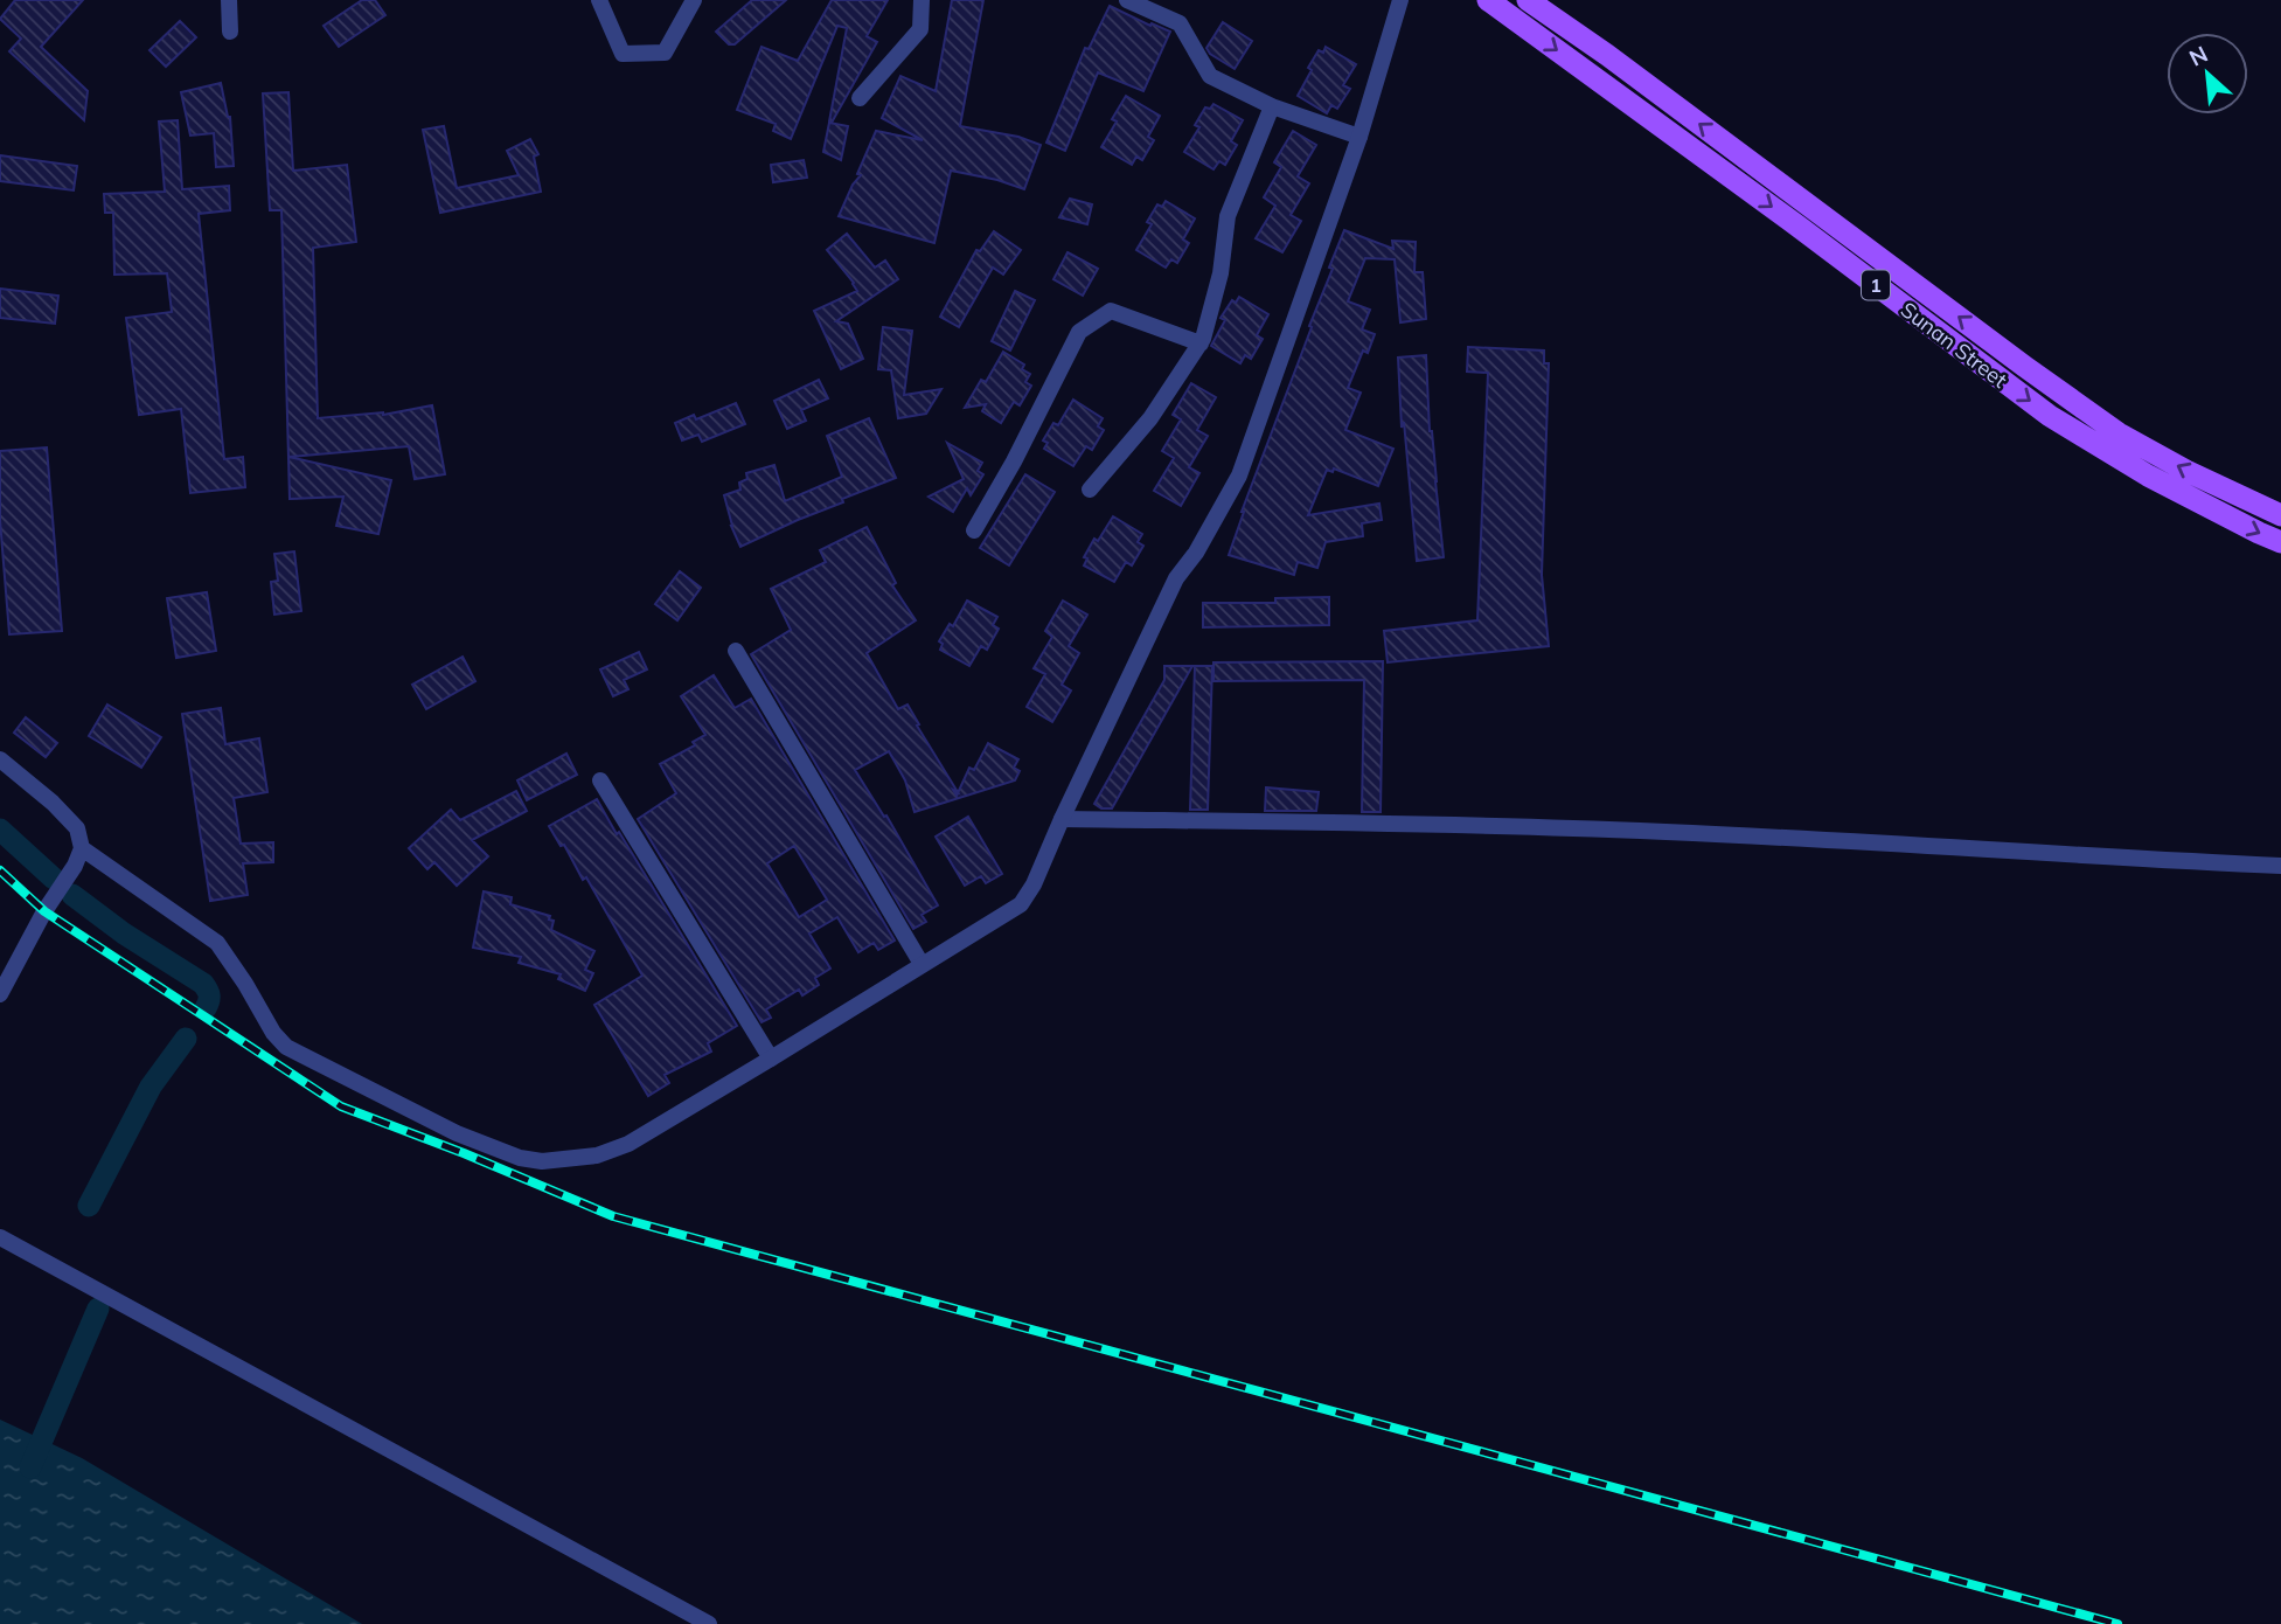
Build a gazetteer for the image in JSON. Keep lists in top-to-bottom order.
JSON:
{
  "streets": {
    "main road": ["1", "Sunan Street"]
  },
  "north": "top left"
}
